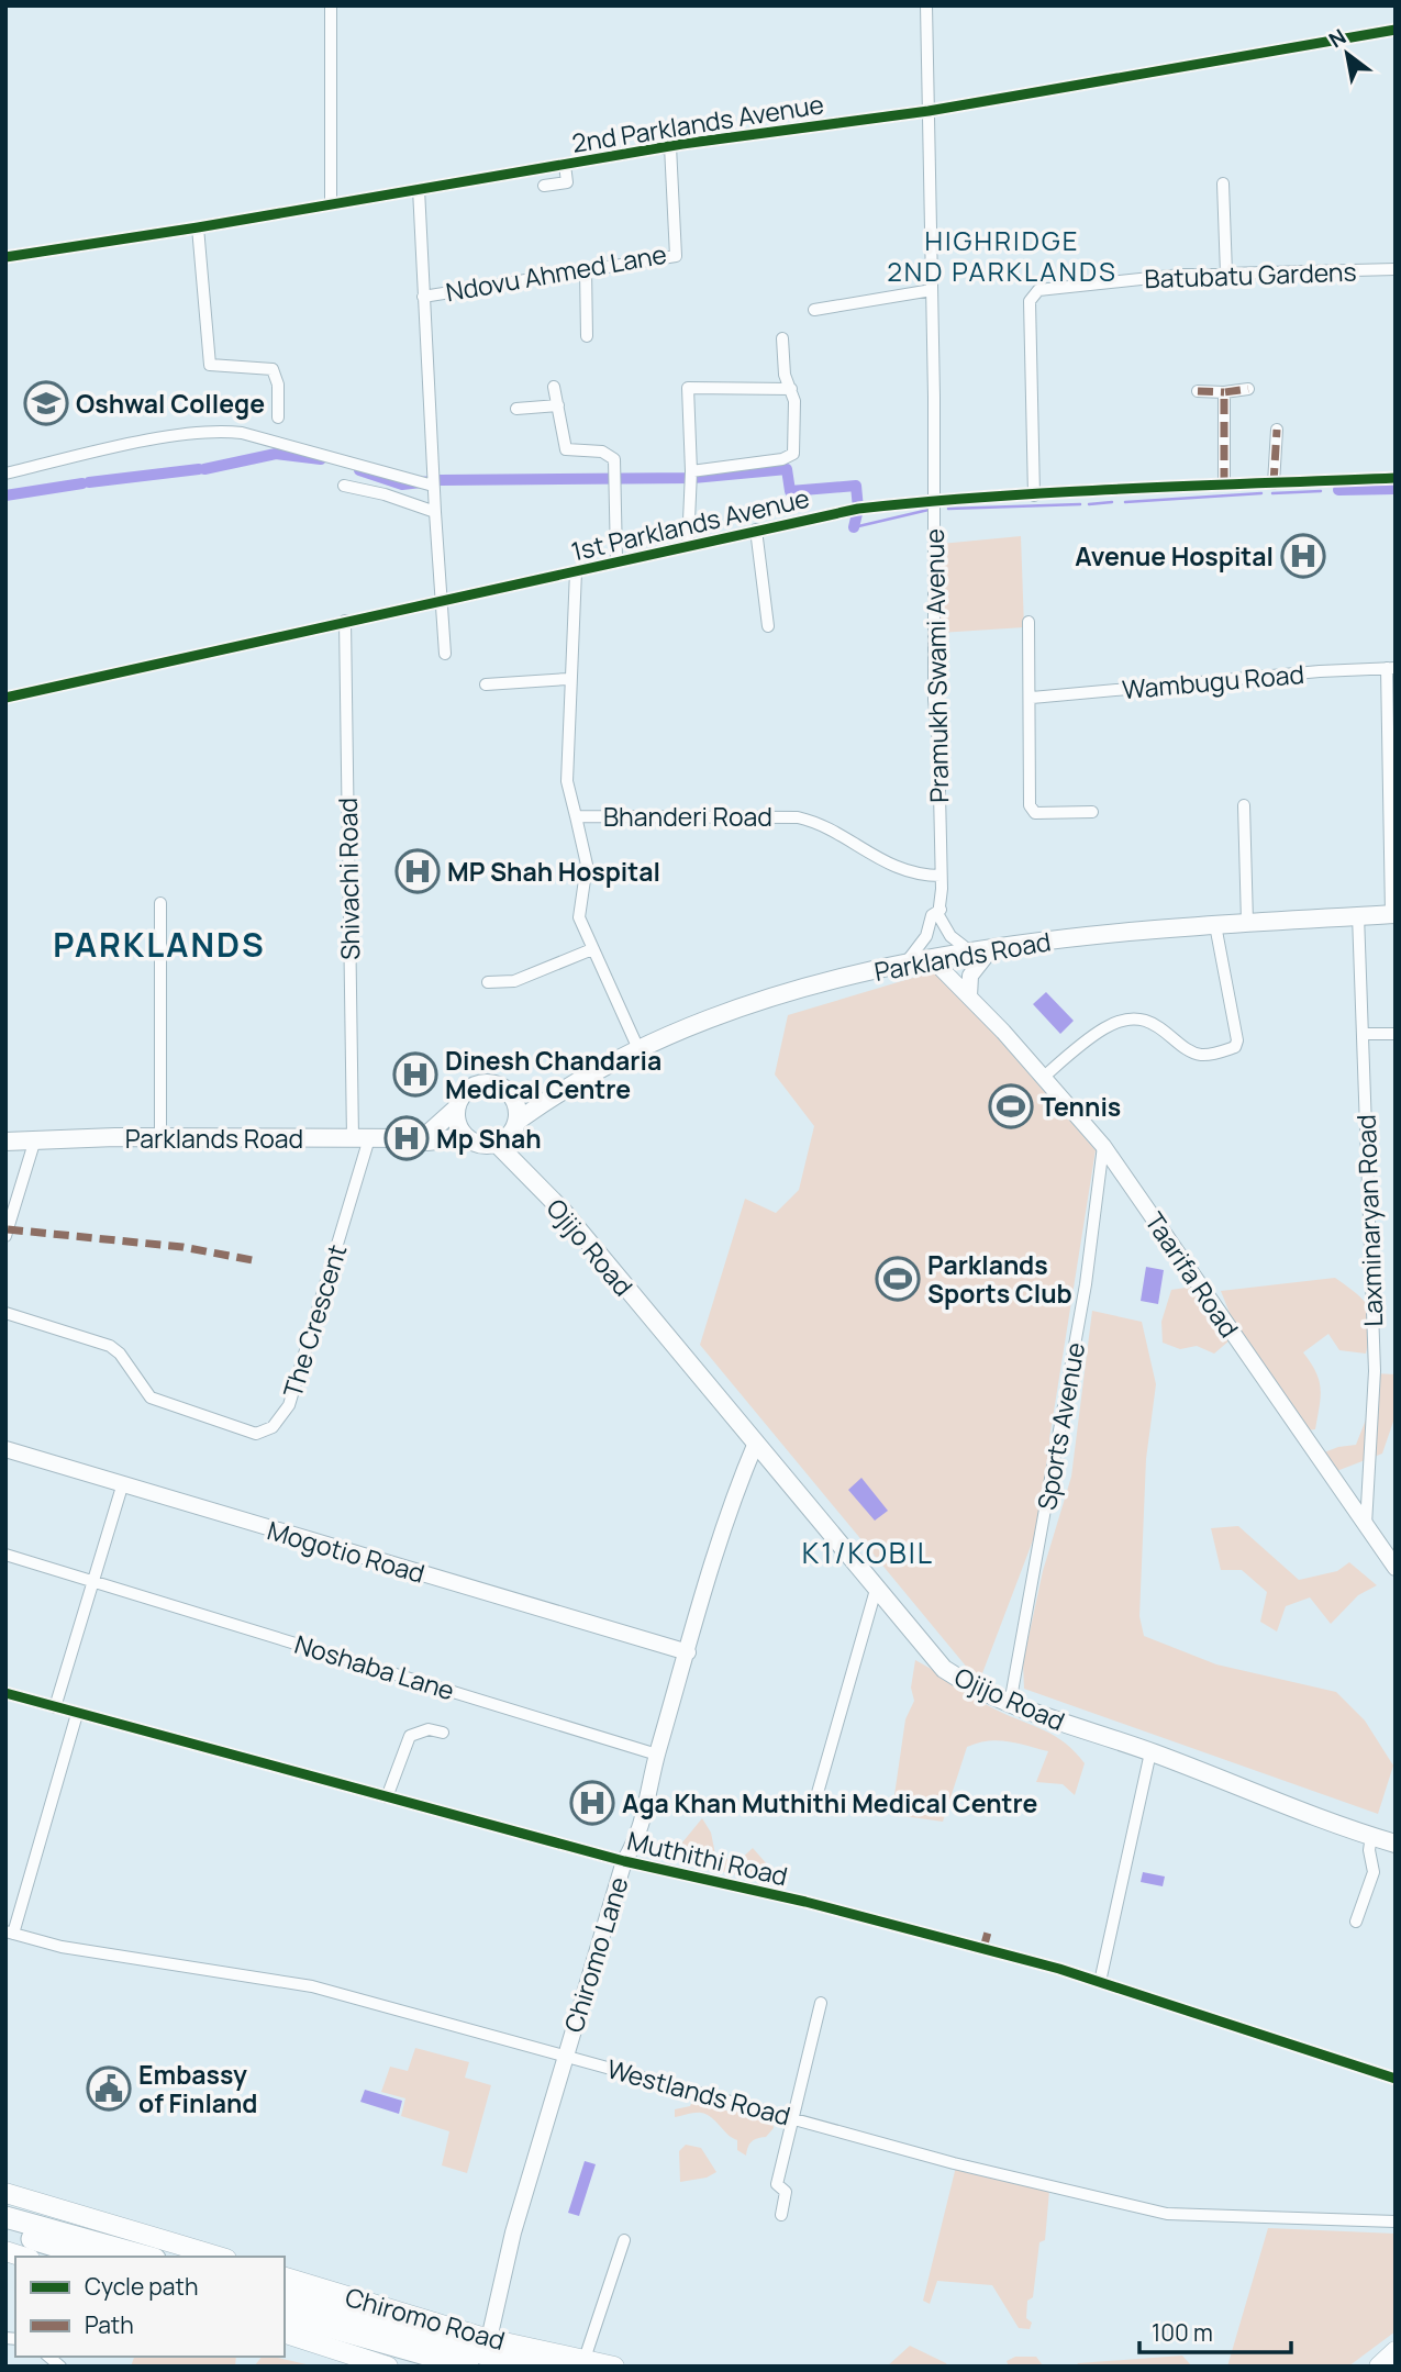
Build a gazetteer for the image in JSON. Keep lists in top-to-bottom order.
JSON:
{
  "streets": {
    "highway": ["Chiromo Road"],
    "main road": ["Parklands Road", "Ojijo Road"],
    "street": [
      "2nd Parklands Avenue",
      "Ndovu Ahmed Lane",
      "Batubatu Gardens",
      "1st Parklands Avenue",
      "Pramukh Swami Avenue",
      "Wambugu Road",
      "Bhanderi Road",
      "Shivachi Road",
      "Laxminaryan Road",
      "Taarifa Road",
      "The Crescent",
      "Sports Avenue",
      "Mogotio Road",
      "Noshaba Lane",
      "Muthithi Road",
      "Chiromo Lane",
      "Westlands Road"
    ]
  },
  "crossings": [
    ["2nd Parklands Avenue", "Ndovu Ahmed Lane"],
    ["2nd Parklands Avenue", "Pramukh Swami Avenue"],
    ["Batubatu Gardens", "1st Parklands Avenue"],
    ["1st Parklands Avenue", "Pramukh Swami Avenue"],
    ["1st Parklands Avenue", "Bhanderi Road"],
    ["1st Parklands Avenue", "Shivachi Road"],
    ["Pramukh Swami Avenue", "Bhanderi Road"],
    ["Pramukh Swami Avenue", "Parklands Road"],
    ["Shivachi Road", "Parklands Road"],
    ["Shivachi Road", "The Crescent"],
    ["Parklands Road", "Laxminaryan Road"],
    ["Parklands Road", "Ojijo Road"],
    ["Parklands Road", "Taarifa Road"],
    ["Parklands Road", "The Crescent"],
    ["Laxminaryan Road", "Taarifa Road"],
    ["Ojijo Road", "Sports Avenue"],
    ["Ojijo Road", "Chiromo Lane"],
    ["Taarifa Road", "Sports Avenue"],
    ["Mogotio Road", "Chiromo Lane"],
    ["Noshaba Lane", "Chiromo Lane"],
    ["Muthithi Road", "Chiromo Lane"],
    ["Chiromo Lane", "Westlands Road"],
    ["Chiromo Lane", "Chiromo Road"]
  ],
  "districts": ["HIGHRIDGE 2ND PARKLANDS", "PARKLANDS", "K1/KOBIL"],
  "places": {
    "school or university": ["Oshwal College"],
    "hospital": [
      "Avenue Hospital",
      "MP Shah Hospital",
      "Dinesh Chandaria Medical Centre",
      "Mp Shah",
      "Aga Khan Muthithi Medical Centre"
    ],
    "sports": ["Tennis", "Parklands Sports Club"],
    "public building": ["Embassy of Finland"]
  },
  "legend": ["Cycle path", "Path"],
  "scale_bar": "100 m",
  "north": "top left"
}
